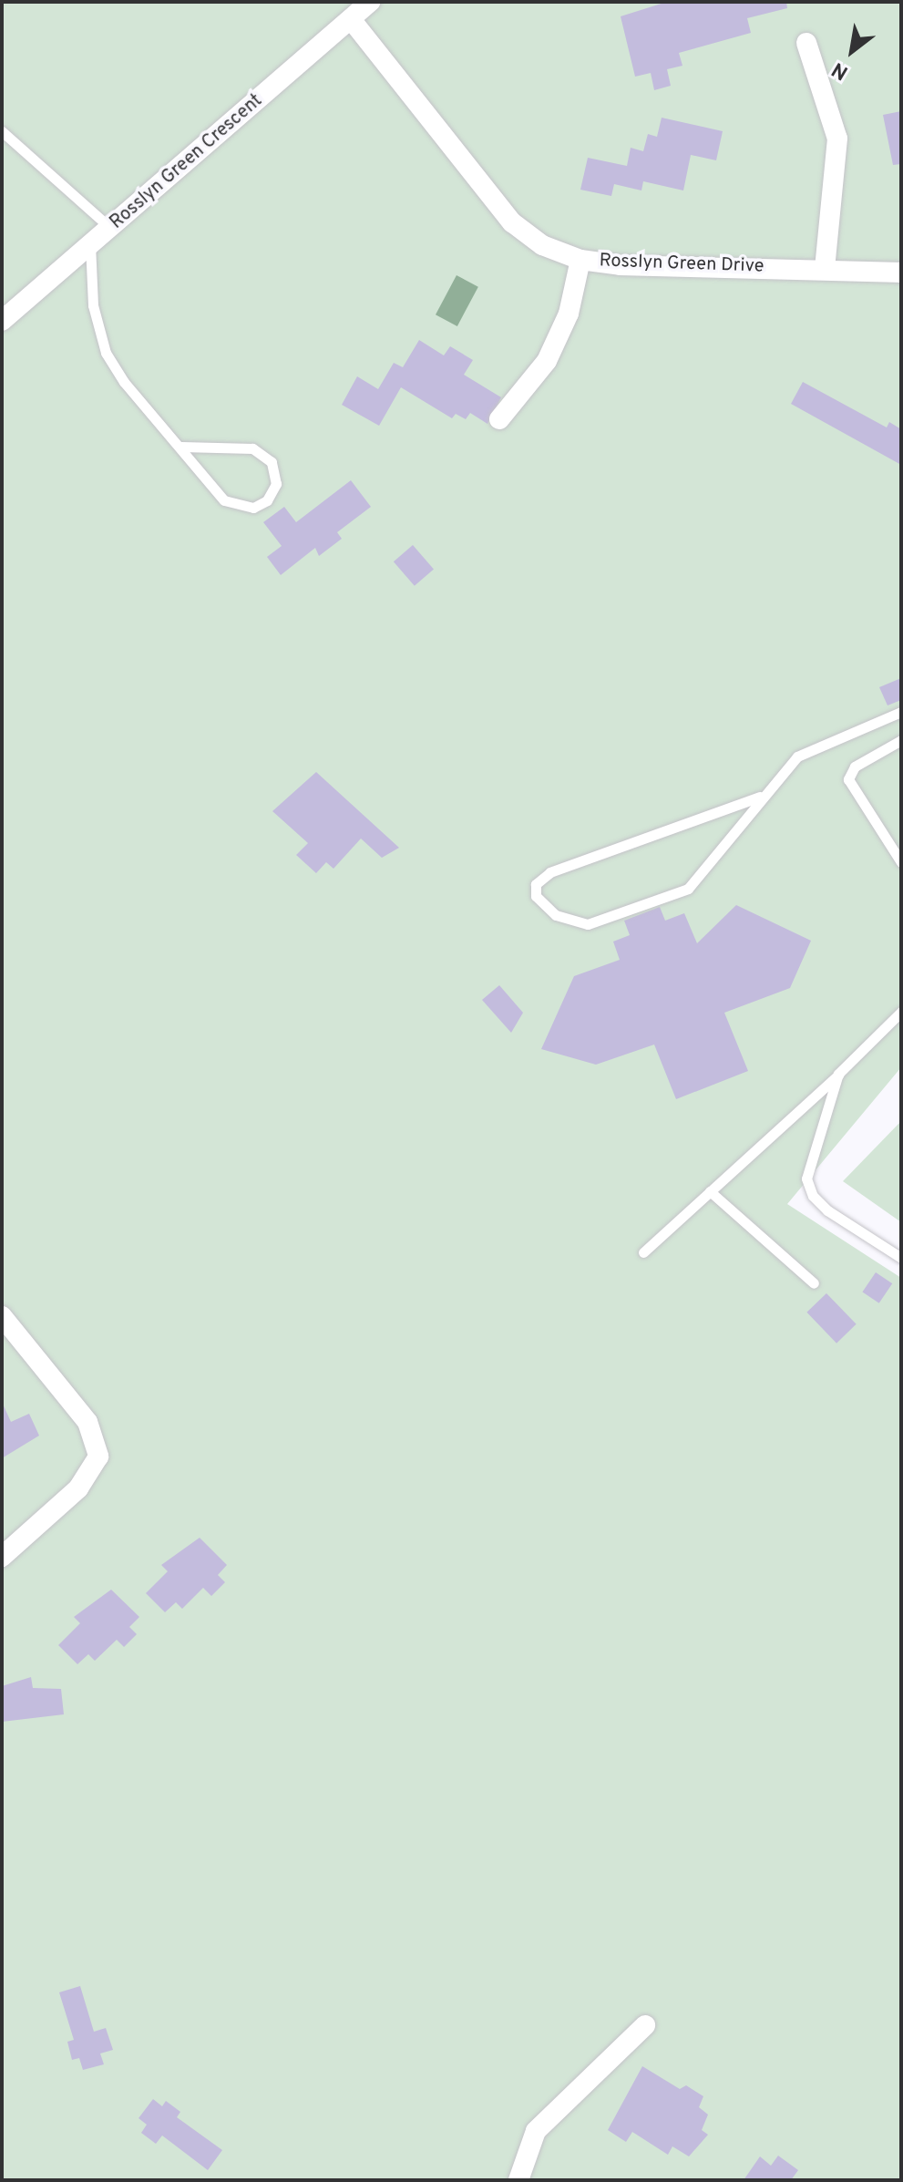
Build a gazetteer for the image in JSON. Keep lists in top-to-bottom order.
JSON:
{
  "streets": {
    "street": ["Rosslyn Green Crescent", "Rosslyn Green Drive"]
  },
  "crossings": [
    ["Rosslyn Green Crescent", "Rosslyn Green Drive"]
  ],
  "north": "bottom left"
}
